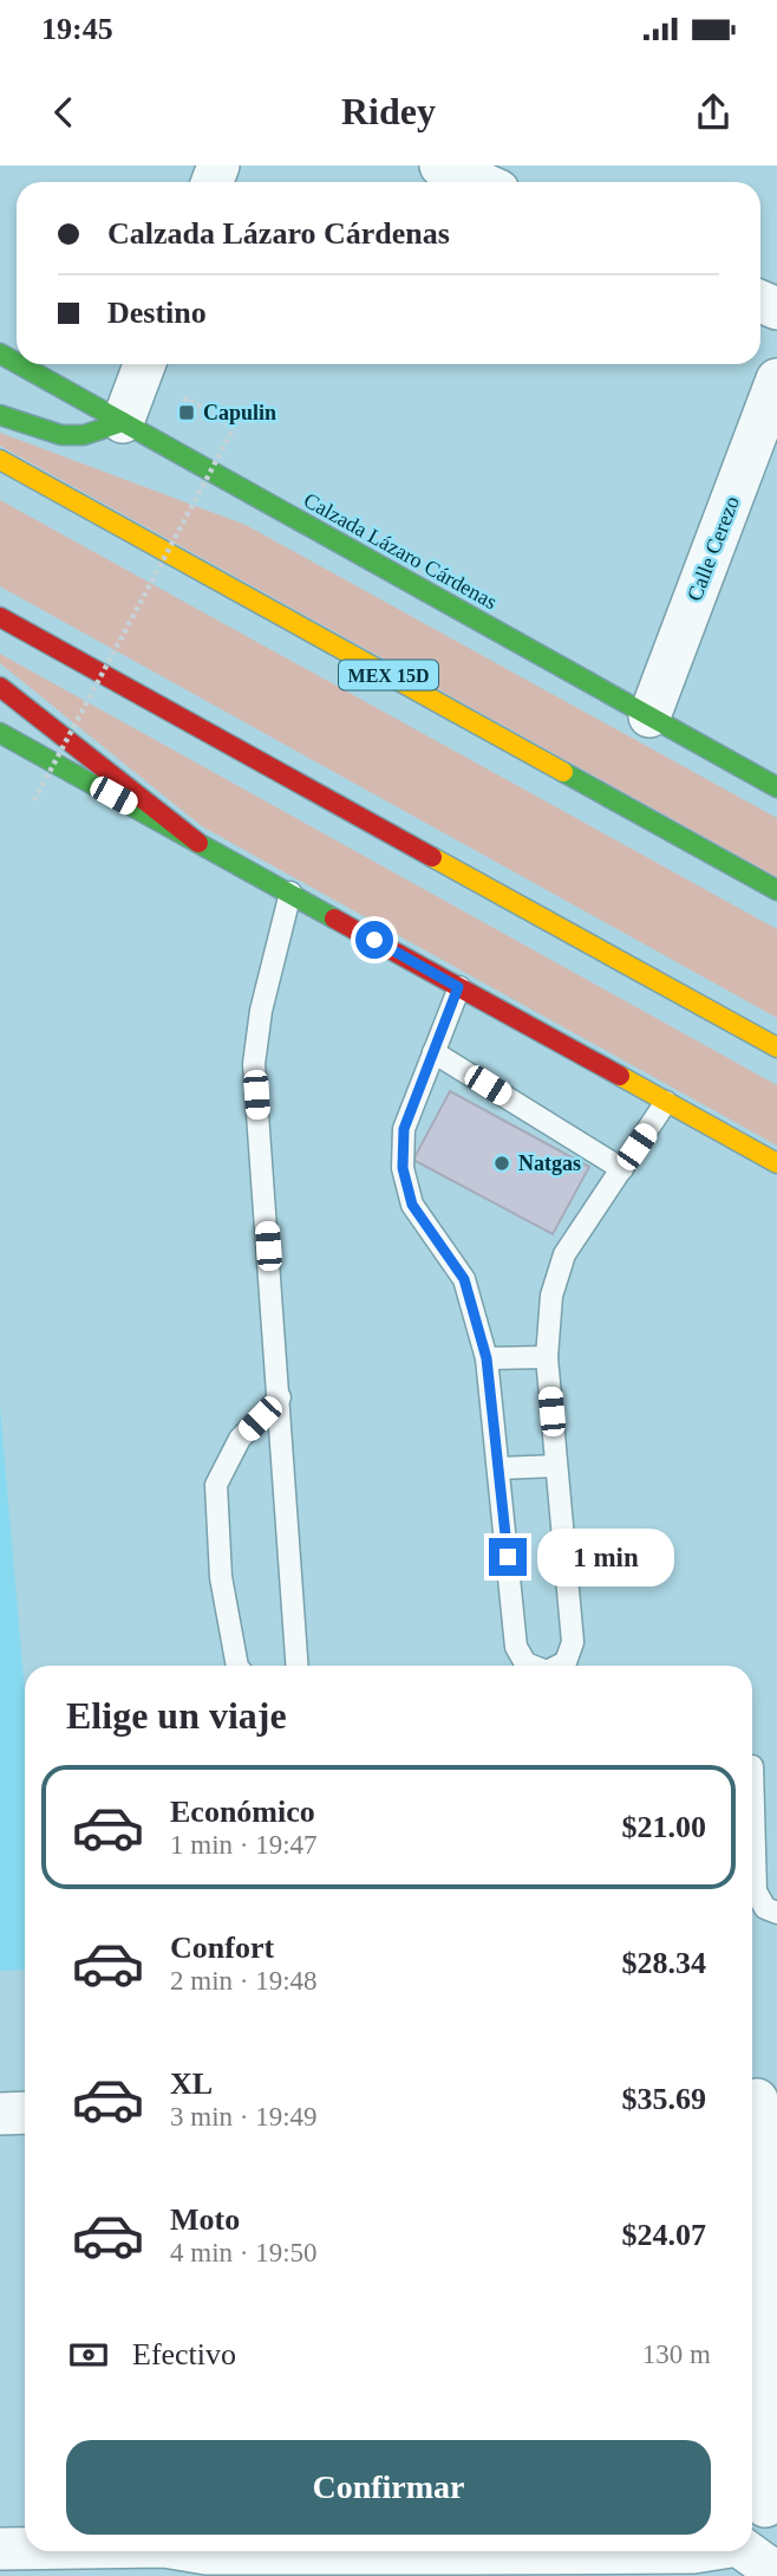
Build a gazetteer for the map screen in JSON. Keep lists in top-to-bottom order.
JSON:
{
  "streets": {
    "main road": ["Calzada Lázaro Cárdenas", "MEX 15D"],
    "street": ["Calle Cerezo"]
  },
  "crossings": [
    ["Calle Cerezo", "Calzada Lázaro Cárdenas"]
  ],
  "places": {
    "transit": ["Capulin"],
    "other": ["Natgas"]
  },
  "page": {
    "status": "19:45",
    "header": "Ridey",
    "banner": ["Calzada Lázaro Cárdenas", "Destino"],
    "bubble": "1 min",
    "heading": "Elige un viaje",
    "list": [
      {
        "name": "Económico",
        "note": "1 min · 19:47",
        "value": "$21.00"
      },
      {
        "name": "Confort",
        "note": "2 min · 19:48",
        "value": "$28.34"
      },
      {
        "name": "XL",
        "note": "3 min · 19:49",
        "value": "$35.69"
      },
      {
        "name": "Moto",
        "note": "4 min · 19:50",
        "value": "$24.07"
      }
    ],
    "pay": ["Efectivo", "130 m"],
    "buttons": "Confirmar"
  }
}
